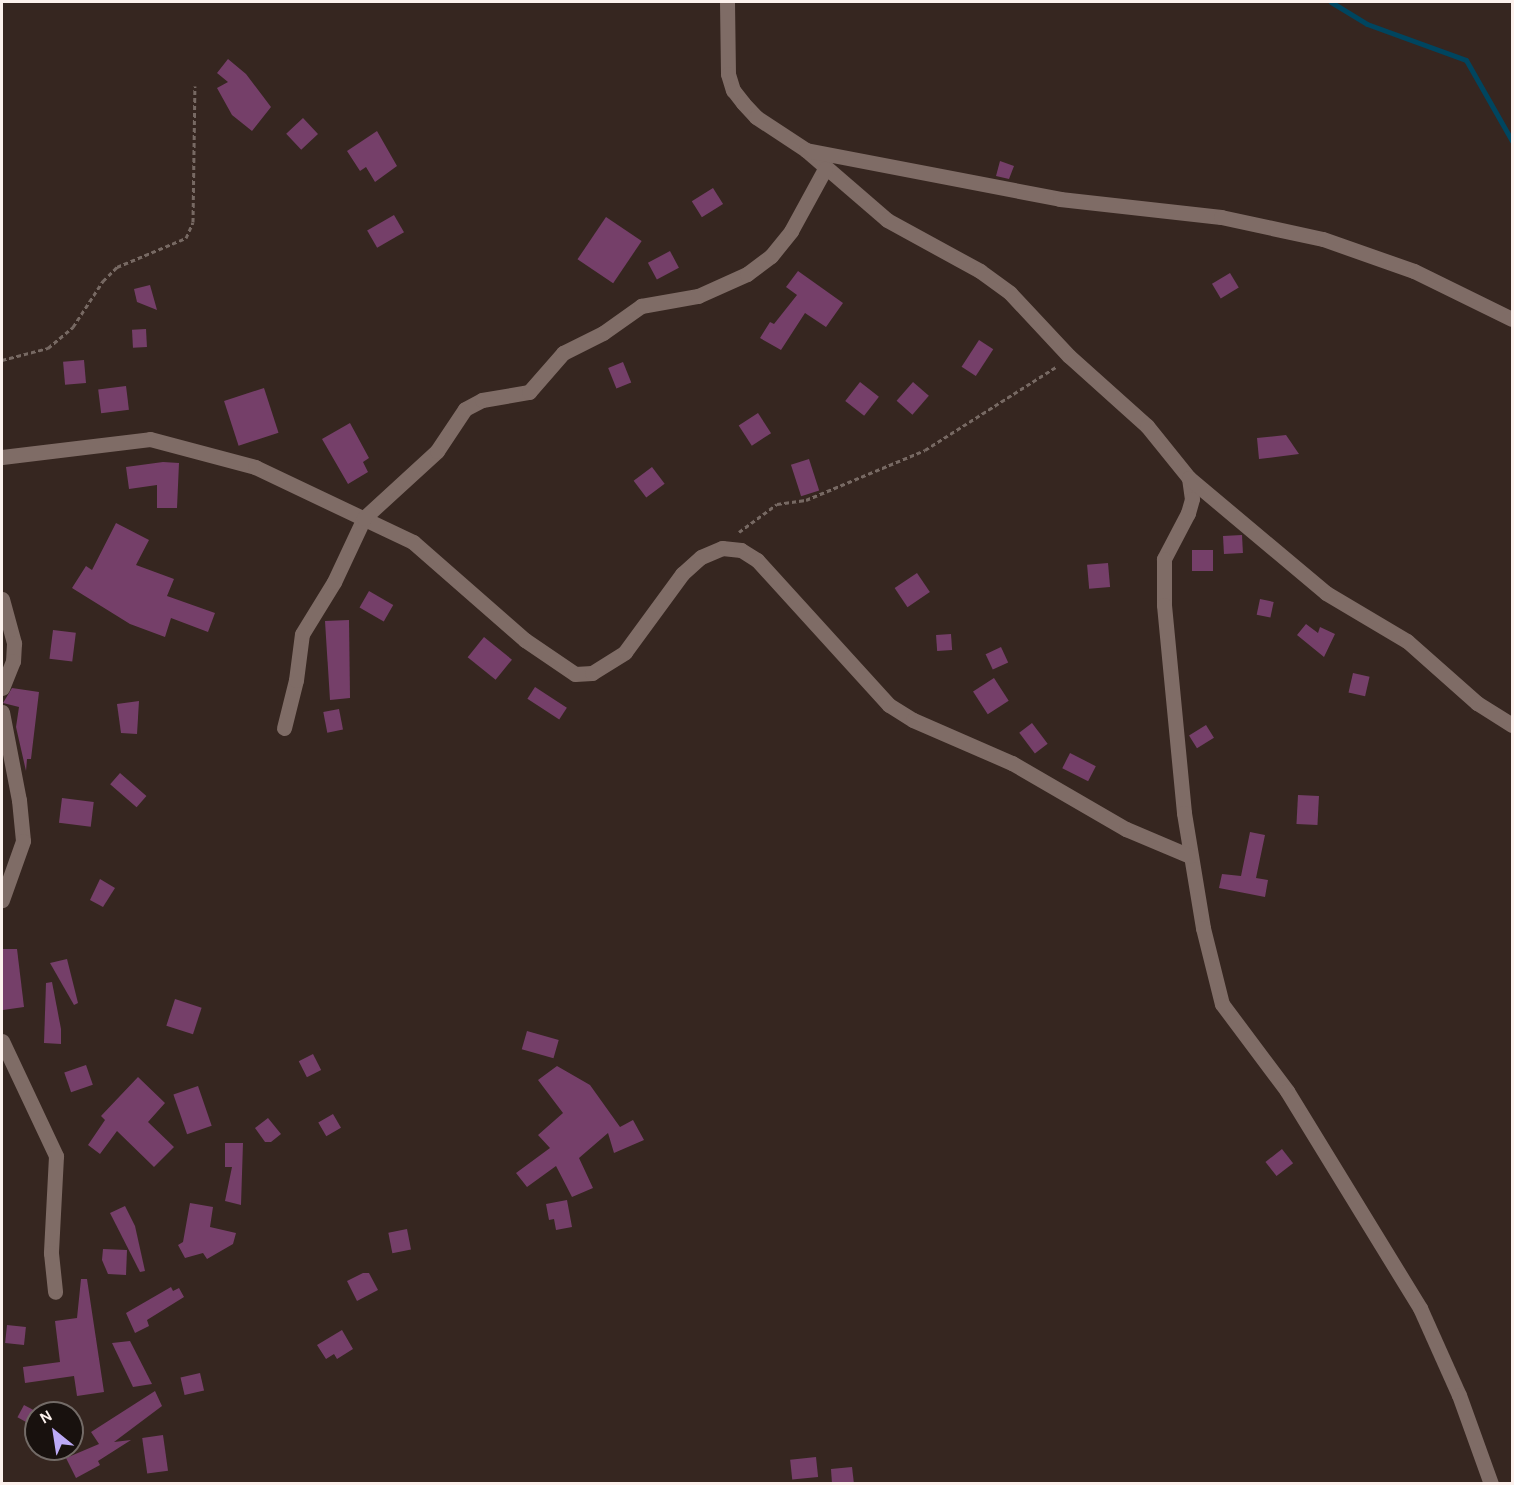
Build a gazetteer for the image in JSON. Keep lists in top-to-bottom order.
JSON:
{
  "north": "top left"
}
